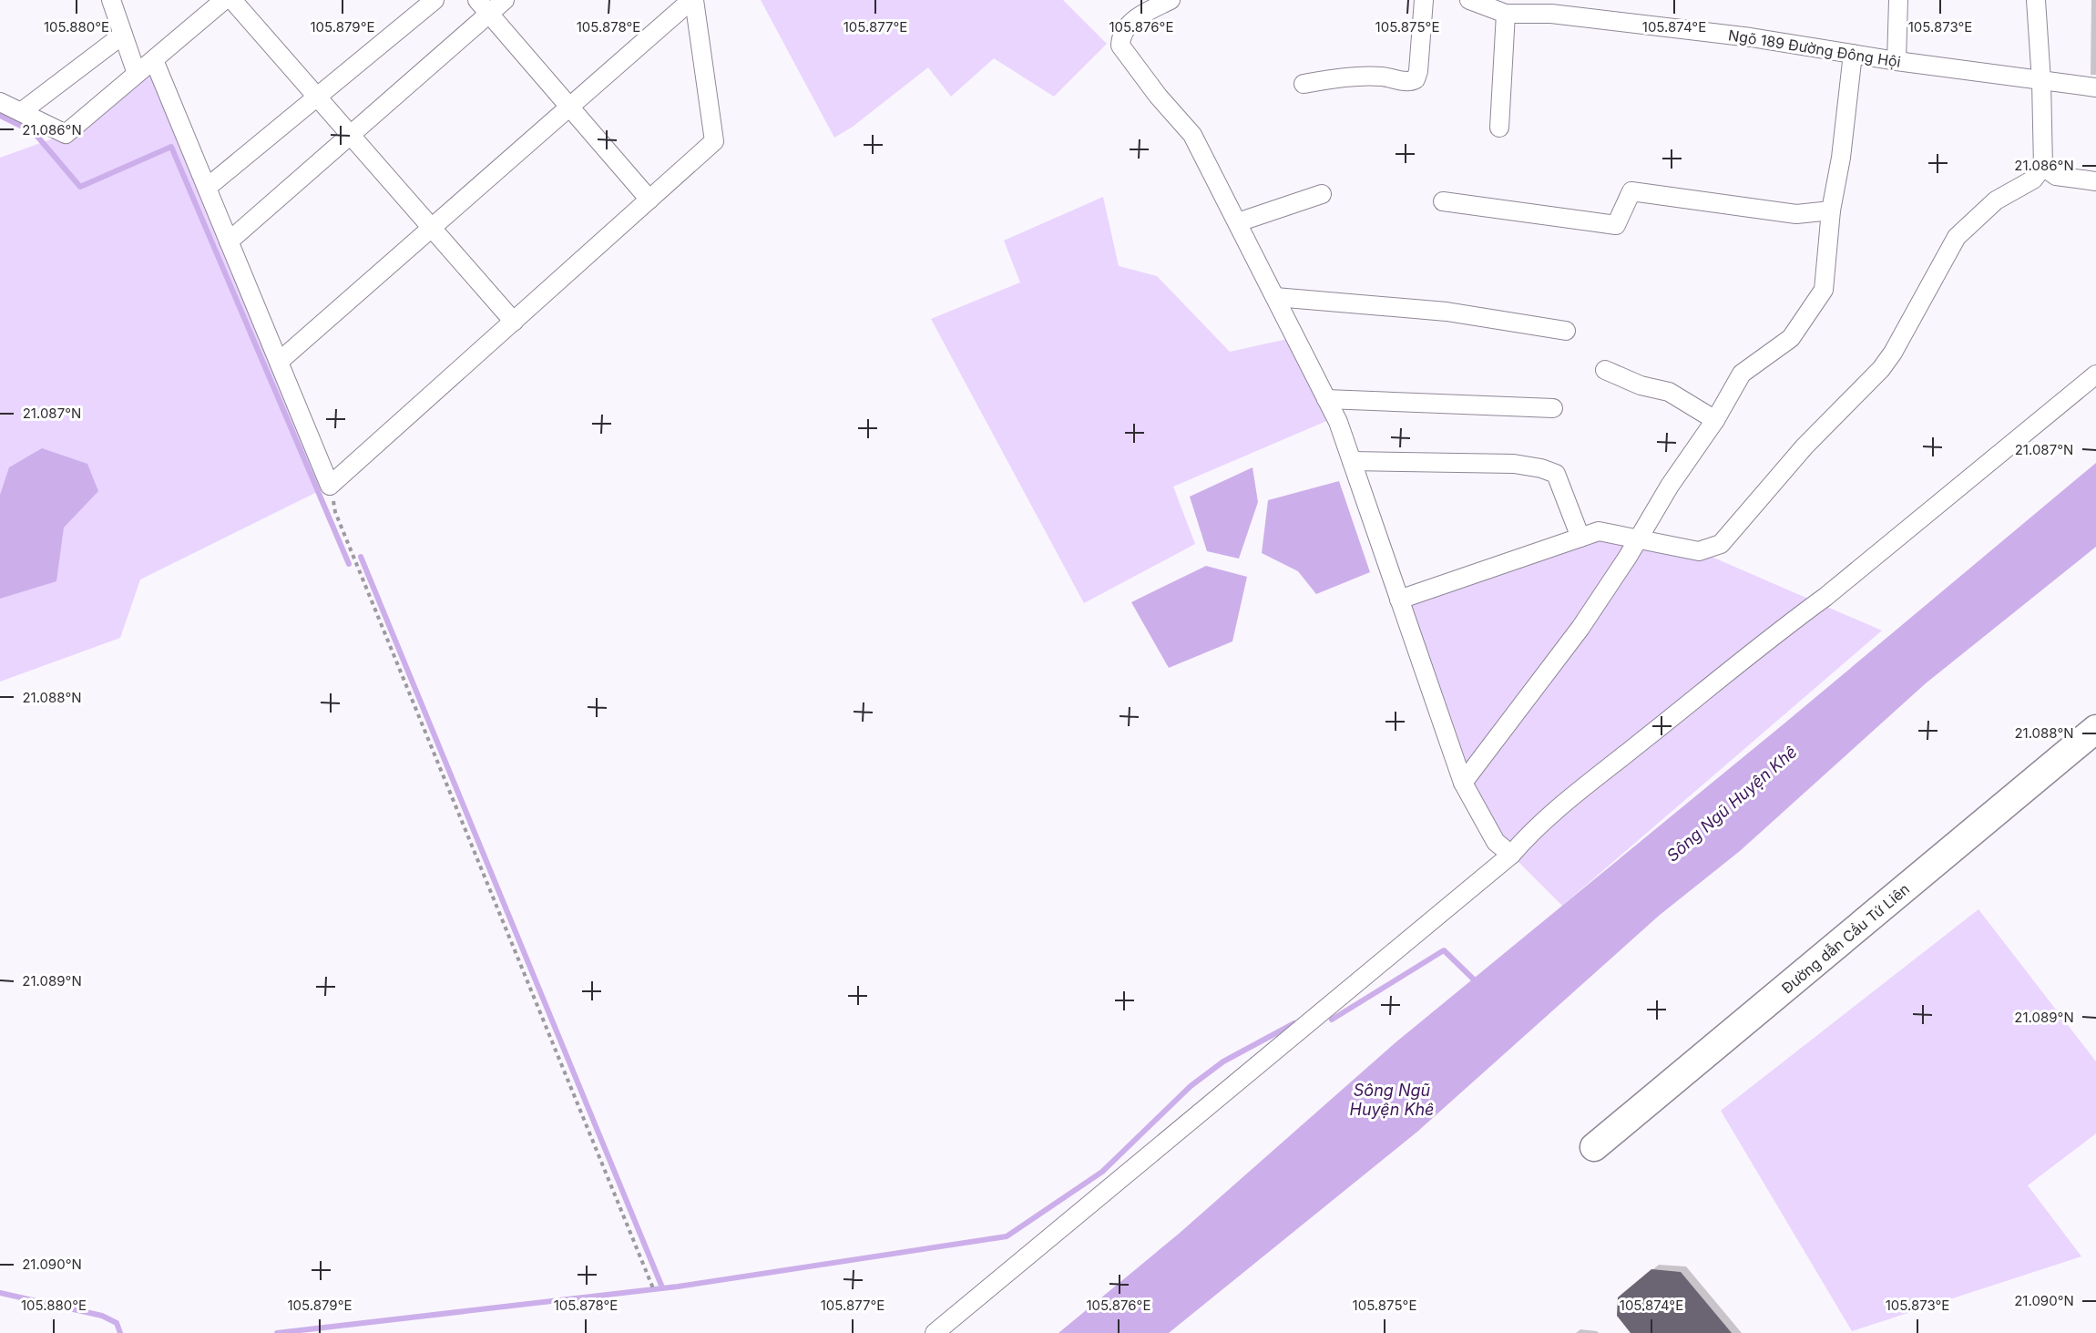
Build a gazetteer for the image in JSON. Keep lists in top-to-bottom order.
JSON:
{
  "streets": {
    "main road": ["Đường dẫn Cầu Tứ Liên"],
    "street": ["Ngõ 189 Đường Đông Hội"]
  },
  "water": ["Sông Ngũ Huyện Khê"],
  "coordinates": [
    "105.880°E",
    "105.879°E",
    "105.878°E",
    "105.877°E",
    "105.876°E",
    "105.875°E",
    "105.874°E",
    "105.873°E",
    "21.086°N",
    "21.087°N",
    "21.088°N",
    "21.089°N",
    "21.090°N"
  ]
}
